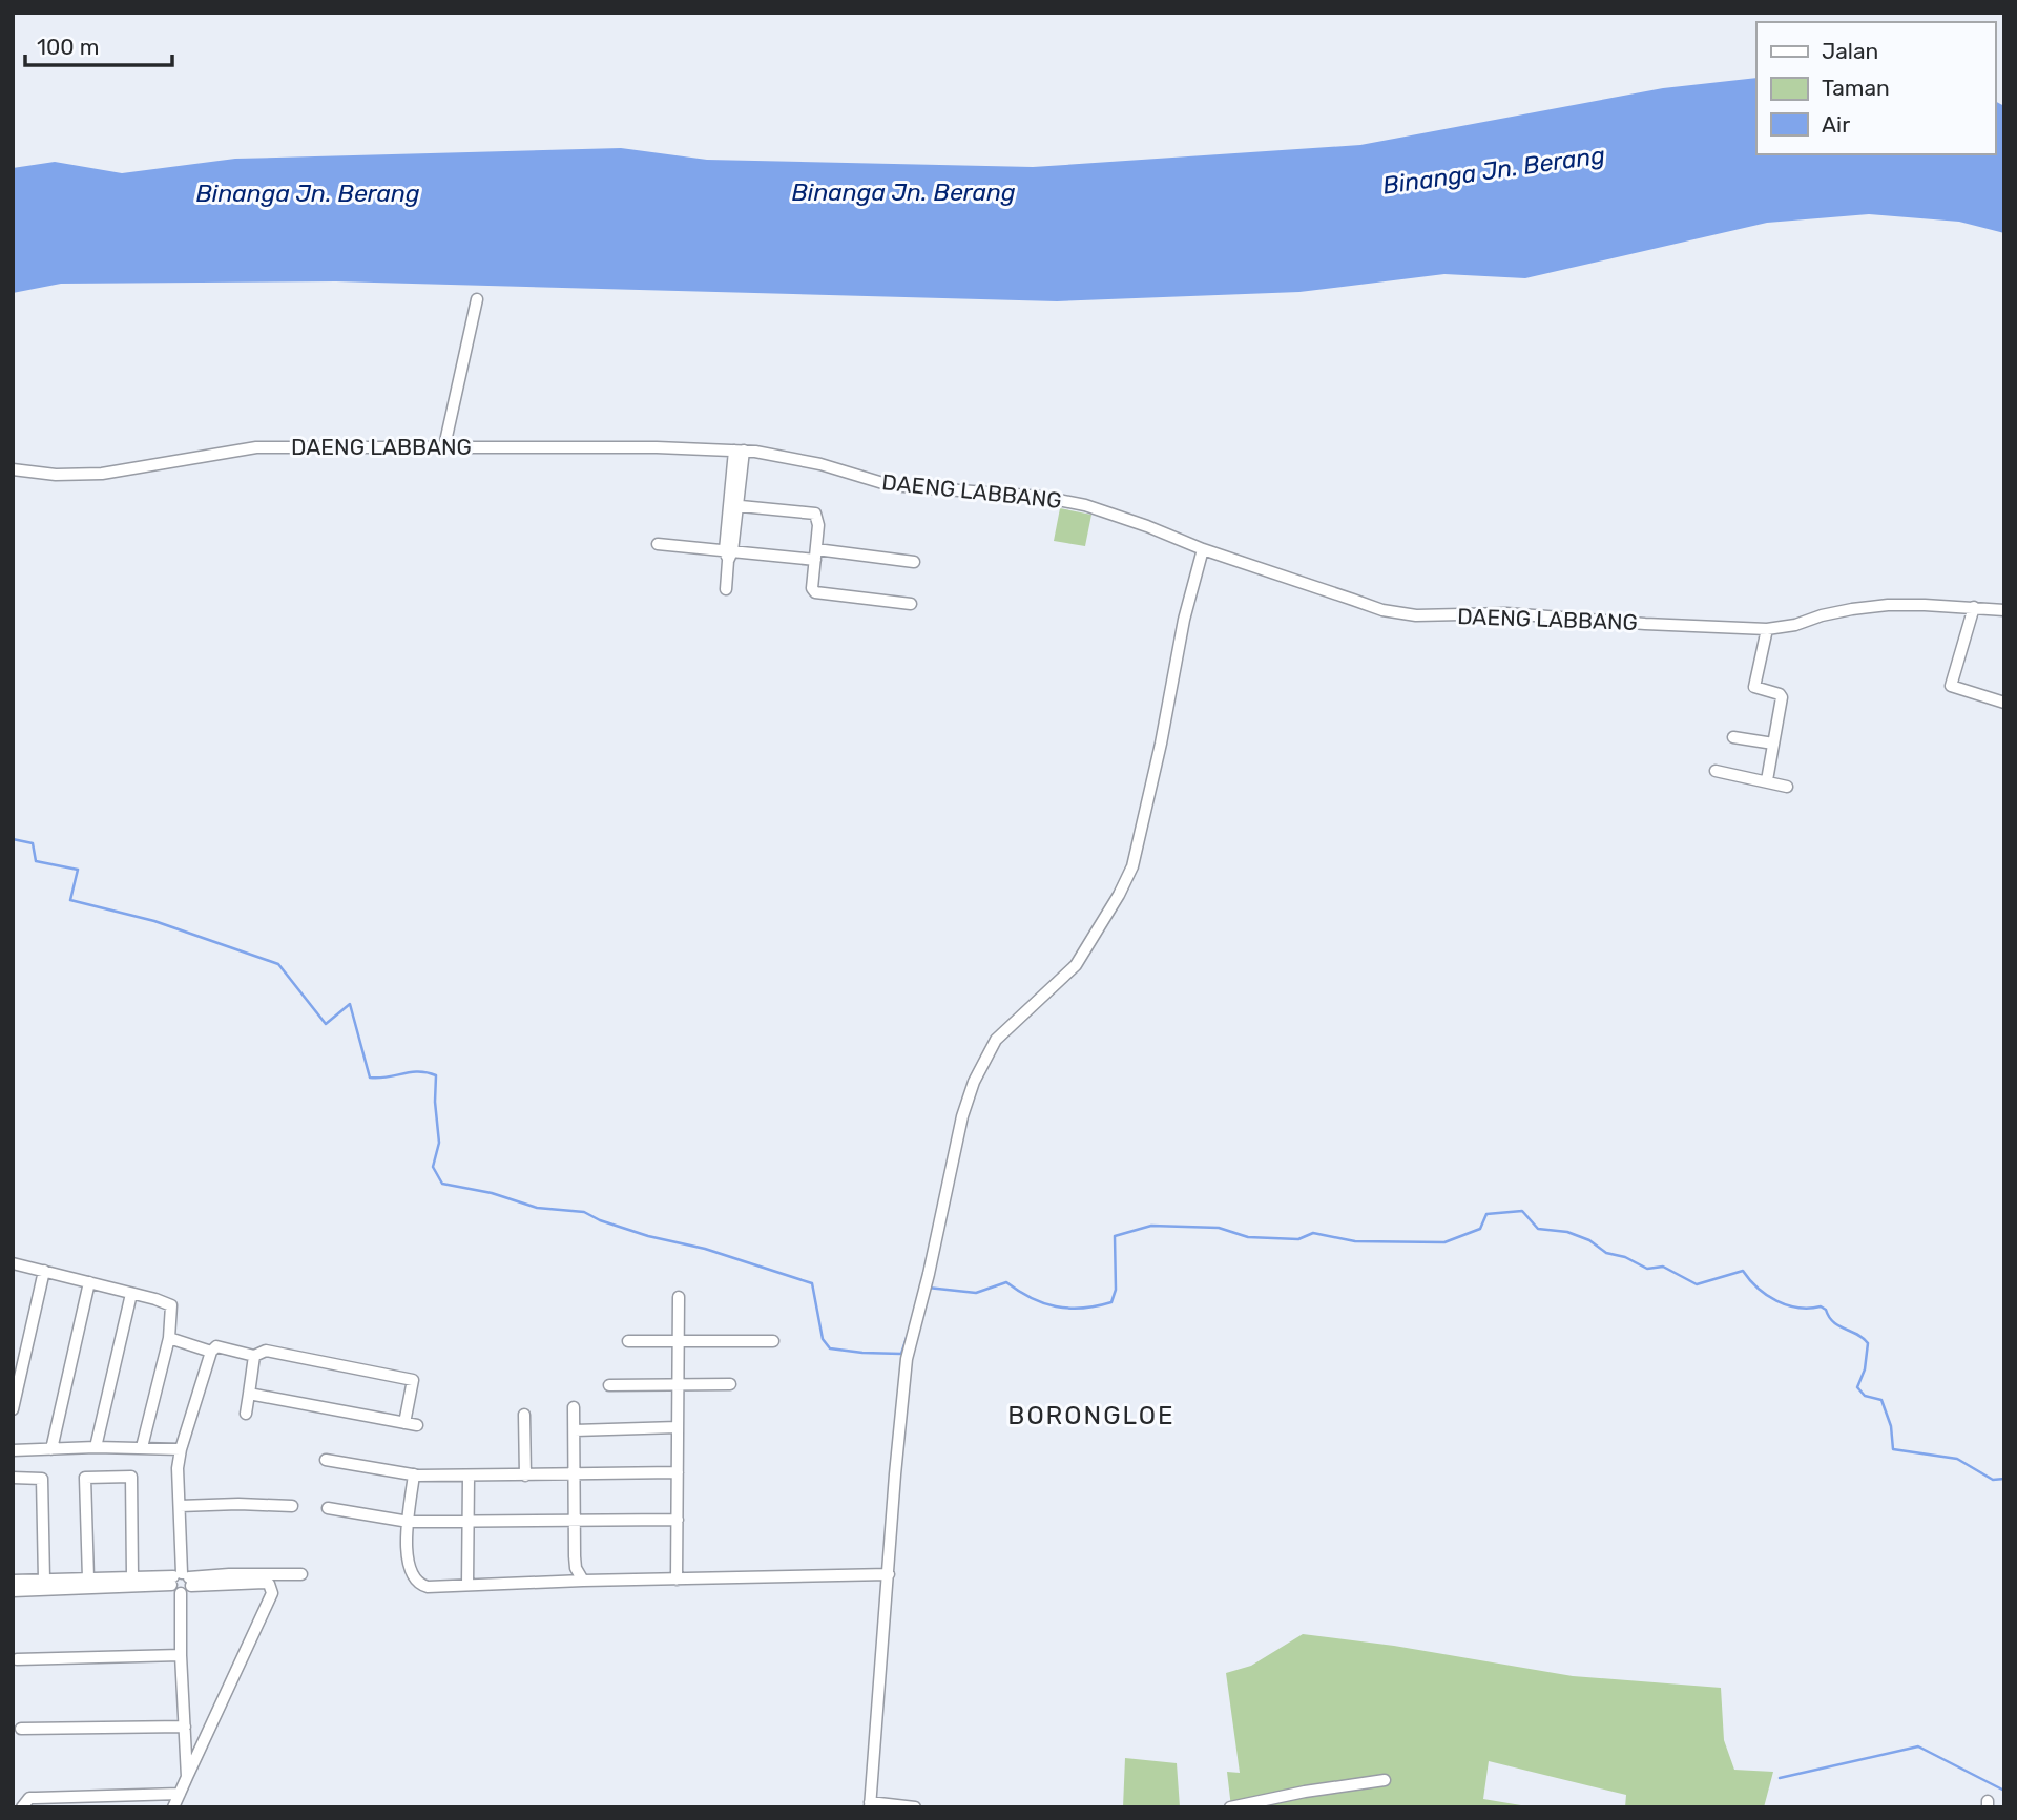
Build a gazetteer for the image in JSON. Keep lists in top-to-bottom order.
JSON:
{
  "streets": {
    "street": ["DAENG LABBANG"]
  },
  "districts": ["BORONGLOE"],
  "water": ["Binanga Jn. Berang"],
  "legend": ["Jalan", "Taman", "Air"],
  "scale_bar": "100 m"
}
